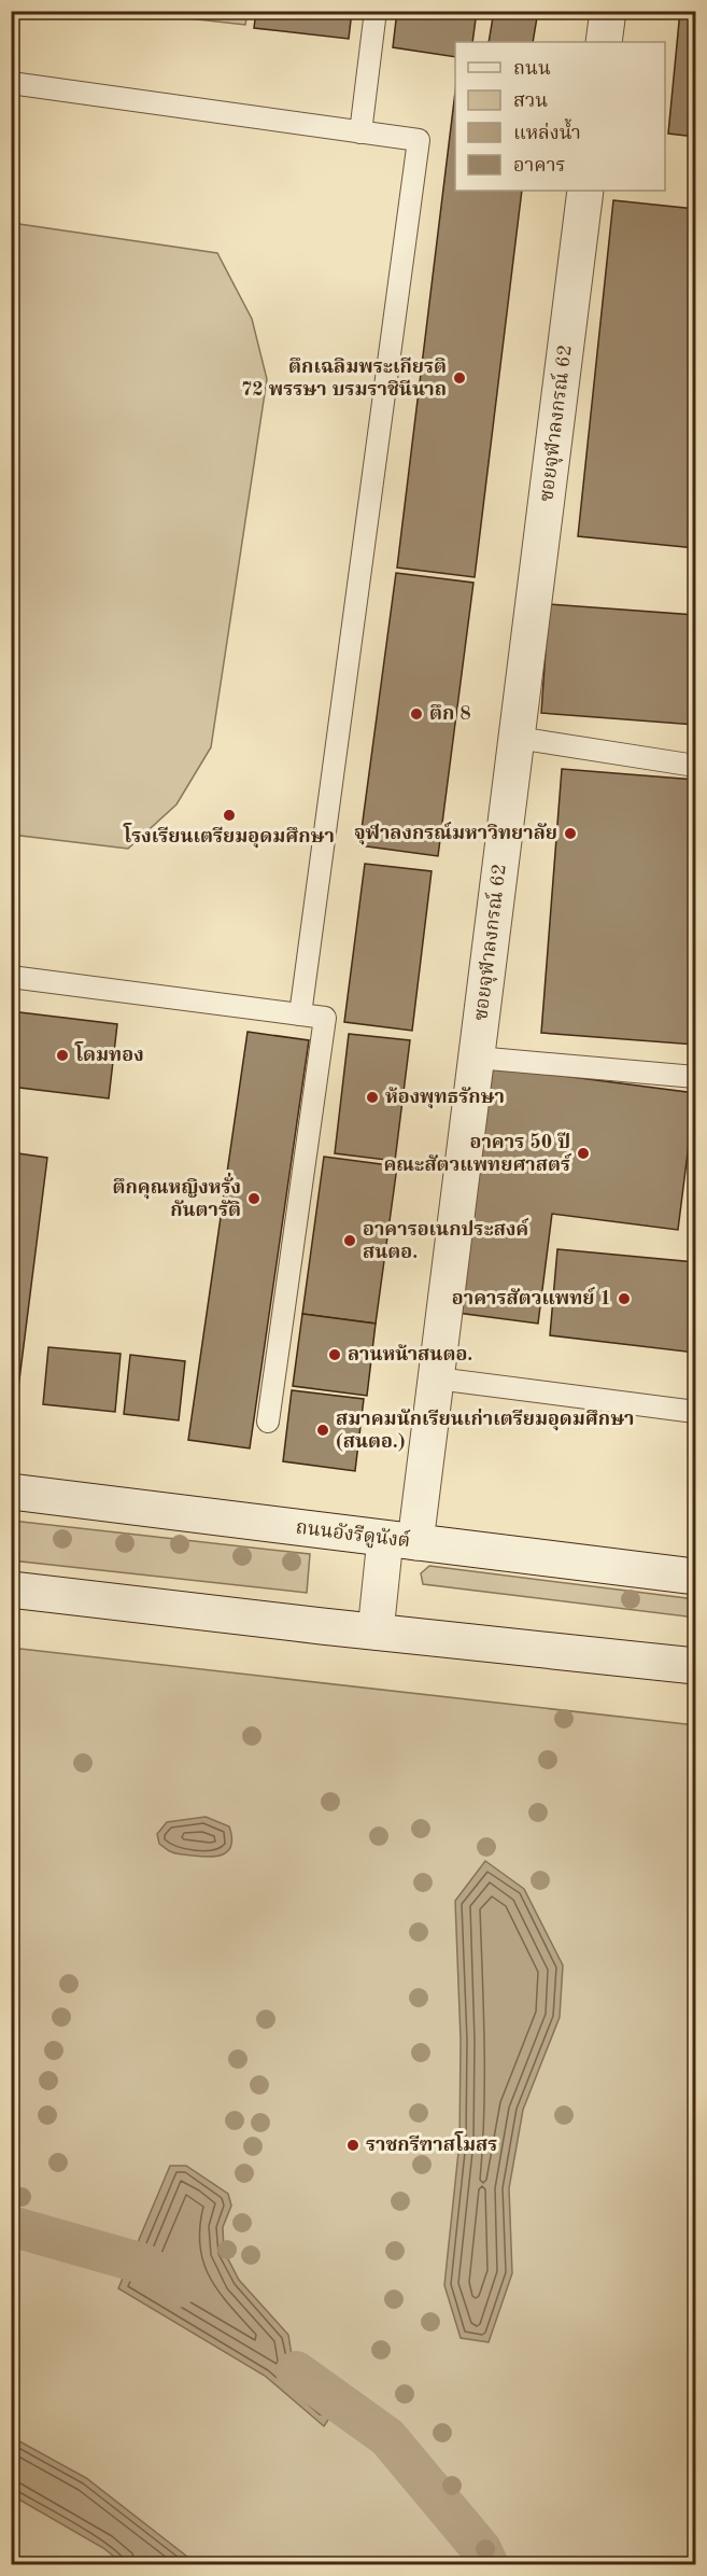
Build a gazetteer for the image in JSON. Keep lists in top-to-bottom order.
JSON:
{
  "streets": {
    "street": ["ซอยจุฬาลงกรณ์ 62", "ถนนอังรีดูนังต์"]
  },
  "crossings": [
    ["ซอยจุฬาลงกรณ์ 62", "ถนนอังรีดูนังต์"]
  ],
  "places": [
    "ตึกเฉลิมพระเกียรติ 72 พรรษา บรมราชินีนาถ",
    "ตึก 8",
    "โรงเรียนเตรียมอุดมศึกษา",
    "จุฬาลงกรณ์มหาวิทยาลัย",
    "โดมทอง",
    "ห้องพุทธรักษา",
    "อาคาร 50 ปี คณะสัตวแพทยศาสตร์",
    "ตึกคุณหญิงหรั่ง กันตารัติ",
    "อาคารอเนกประสงค์ สนตอ.",
    "อาคารสัตวแพทย์ 1",
    "ลานหน้าสนตอ.",
    "สมาคมนักเรียนเก่าเตรียมอุดมศึกษา (สนตอ.)",
    "ราชกรีฑาสโมสร"
  ],
  "legend": [
    "ถนน",
    "สวน",
    "แหล่งน้ำ",
    "อาคาร"
  ]
}
